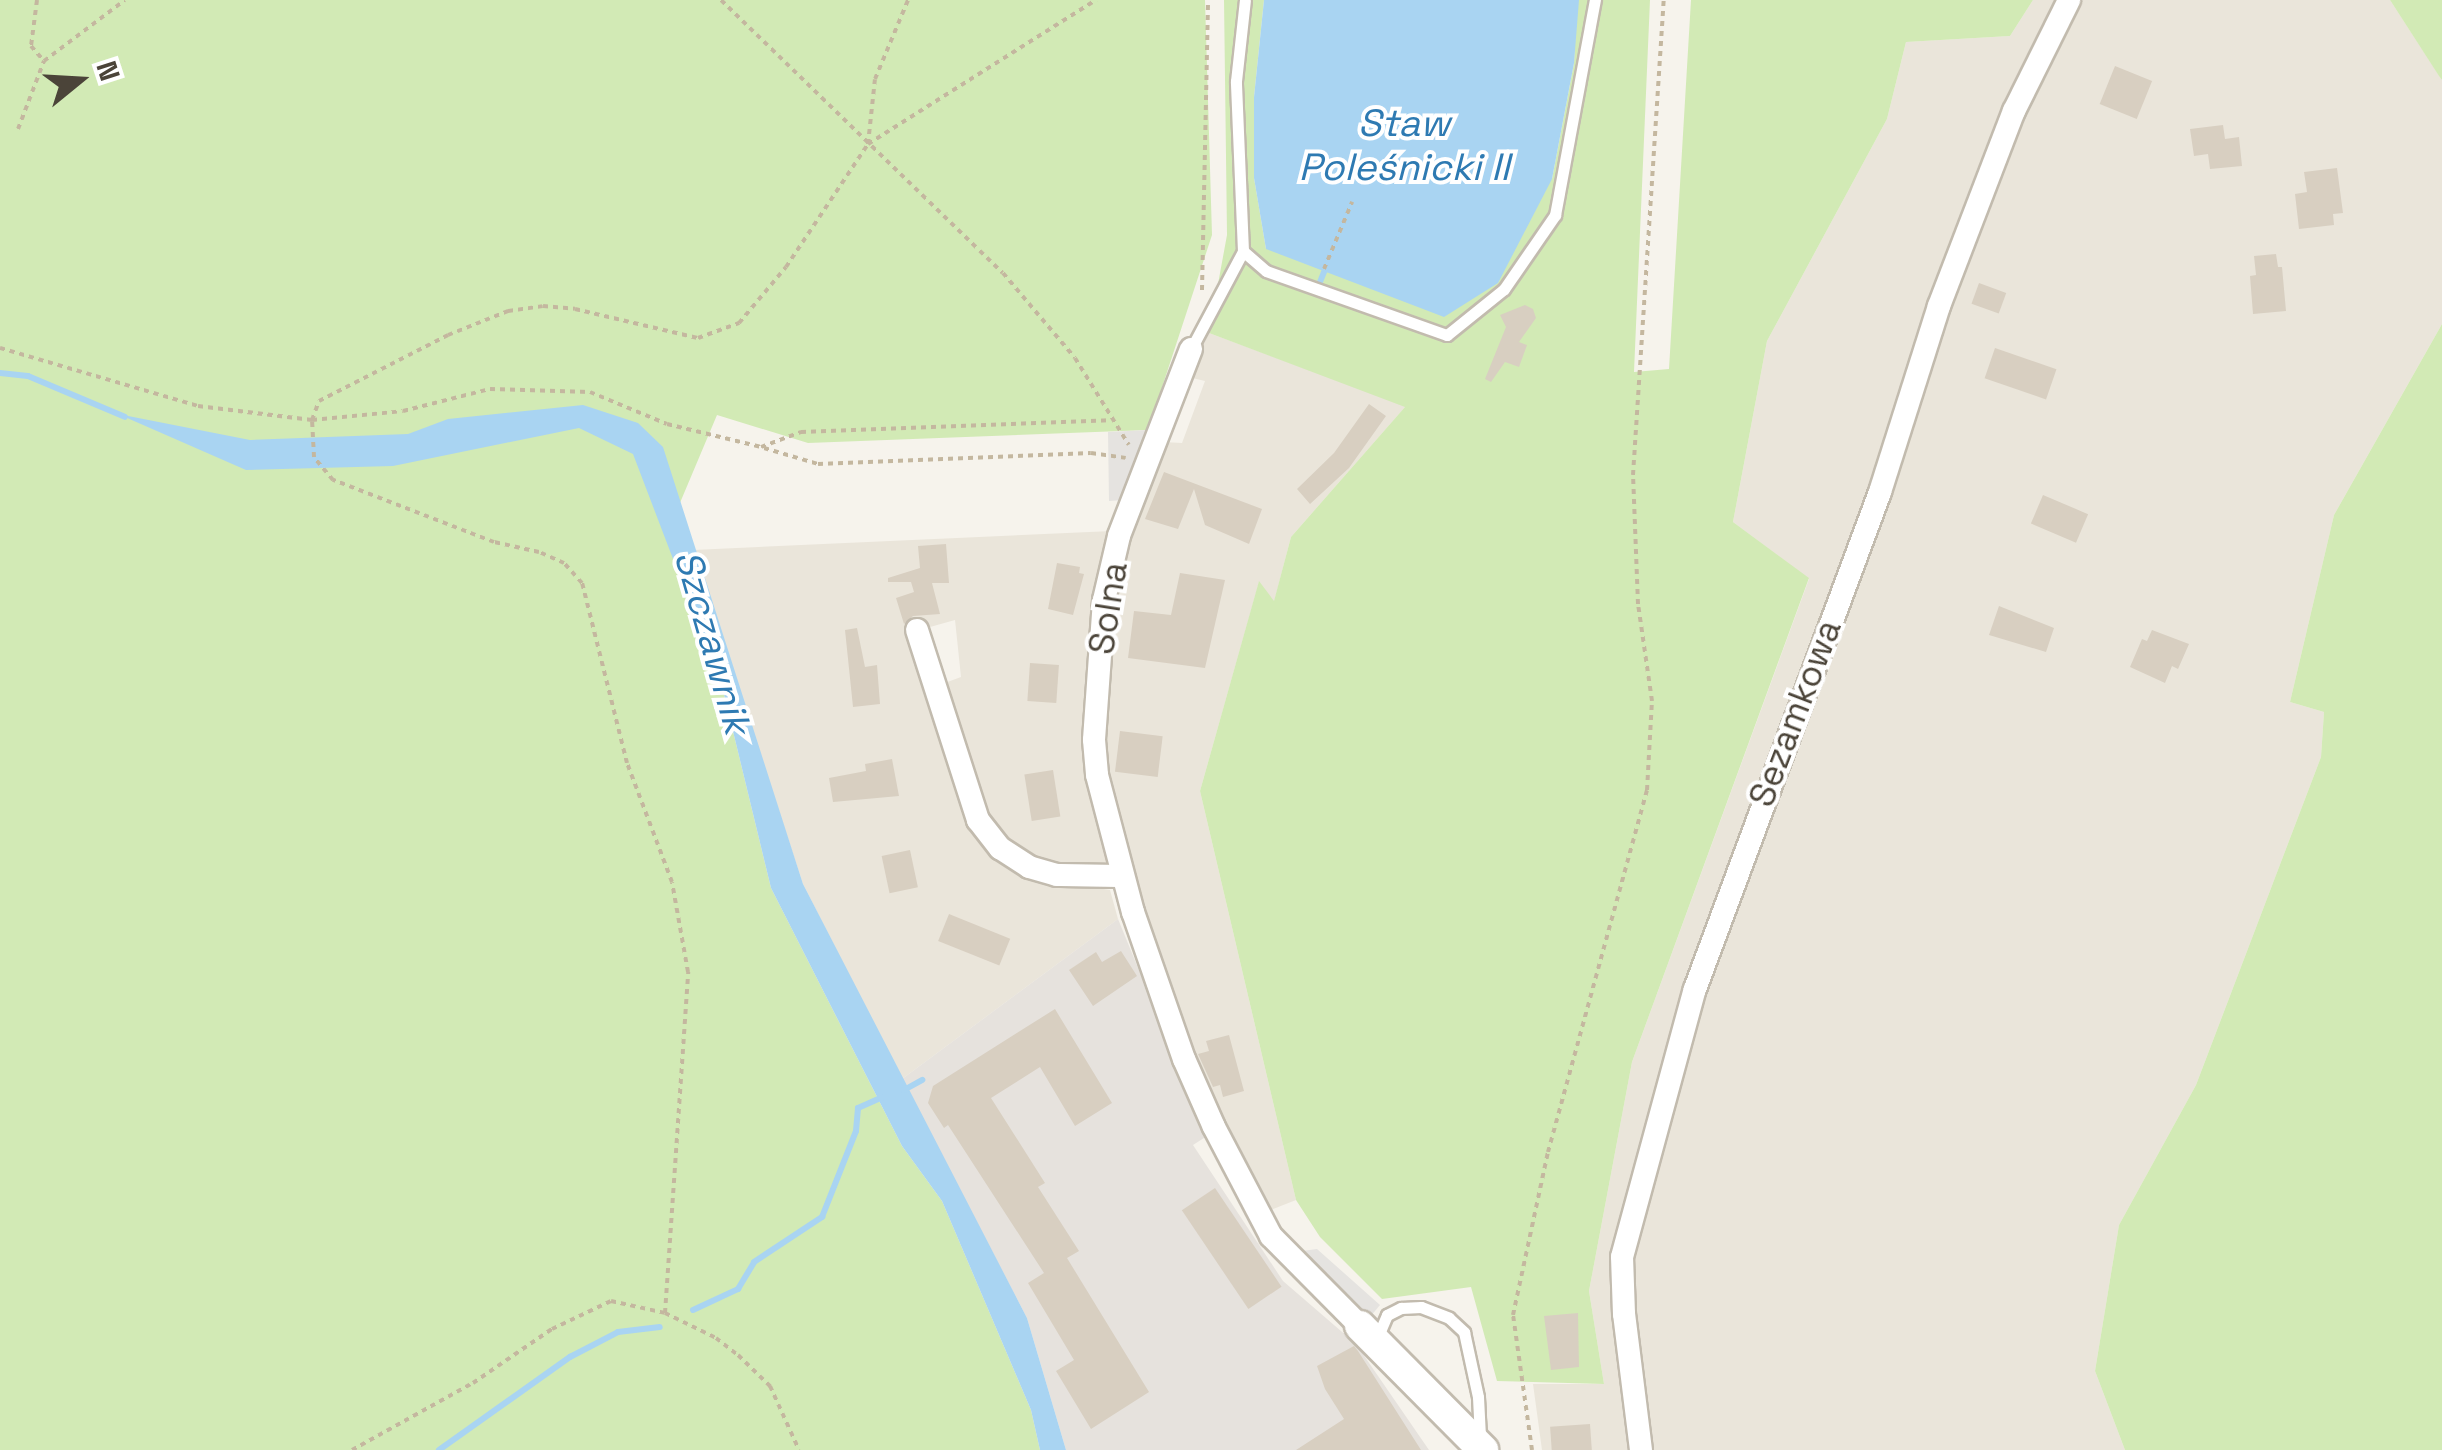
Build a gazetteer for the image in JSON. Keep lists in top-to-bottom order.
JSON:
{
  "streets": {
    "street": ["Solna", "Sezamkowa"]
  },
  "water": ["Staw Poleśnicki II", "Szczawnik"],
  "north": "right"
}
